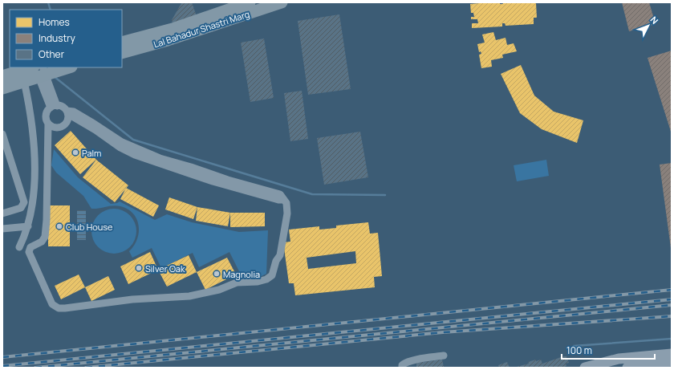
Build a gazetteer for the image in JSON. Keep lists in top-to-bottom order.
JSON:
{
  "streets": {
    "main road": ["Lal Bahadur Shastri Marg"]
  },
  "places": [
    "Palm",
    "Club House",
    "Silver Oak",
    "Magnolia"
  ],
  "legend": ["Homes", "Industry", "Other"],
  "scale_bar": "100 m",
  "north": "top right"
}
